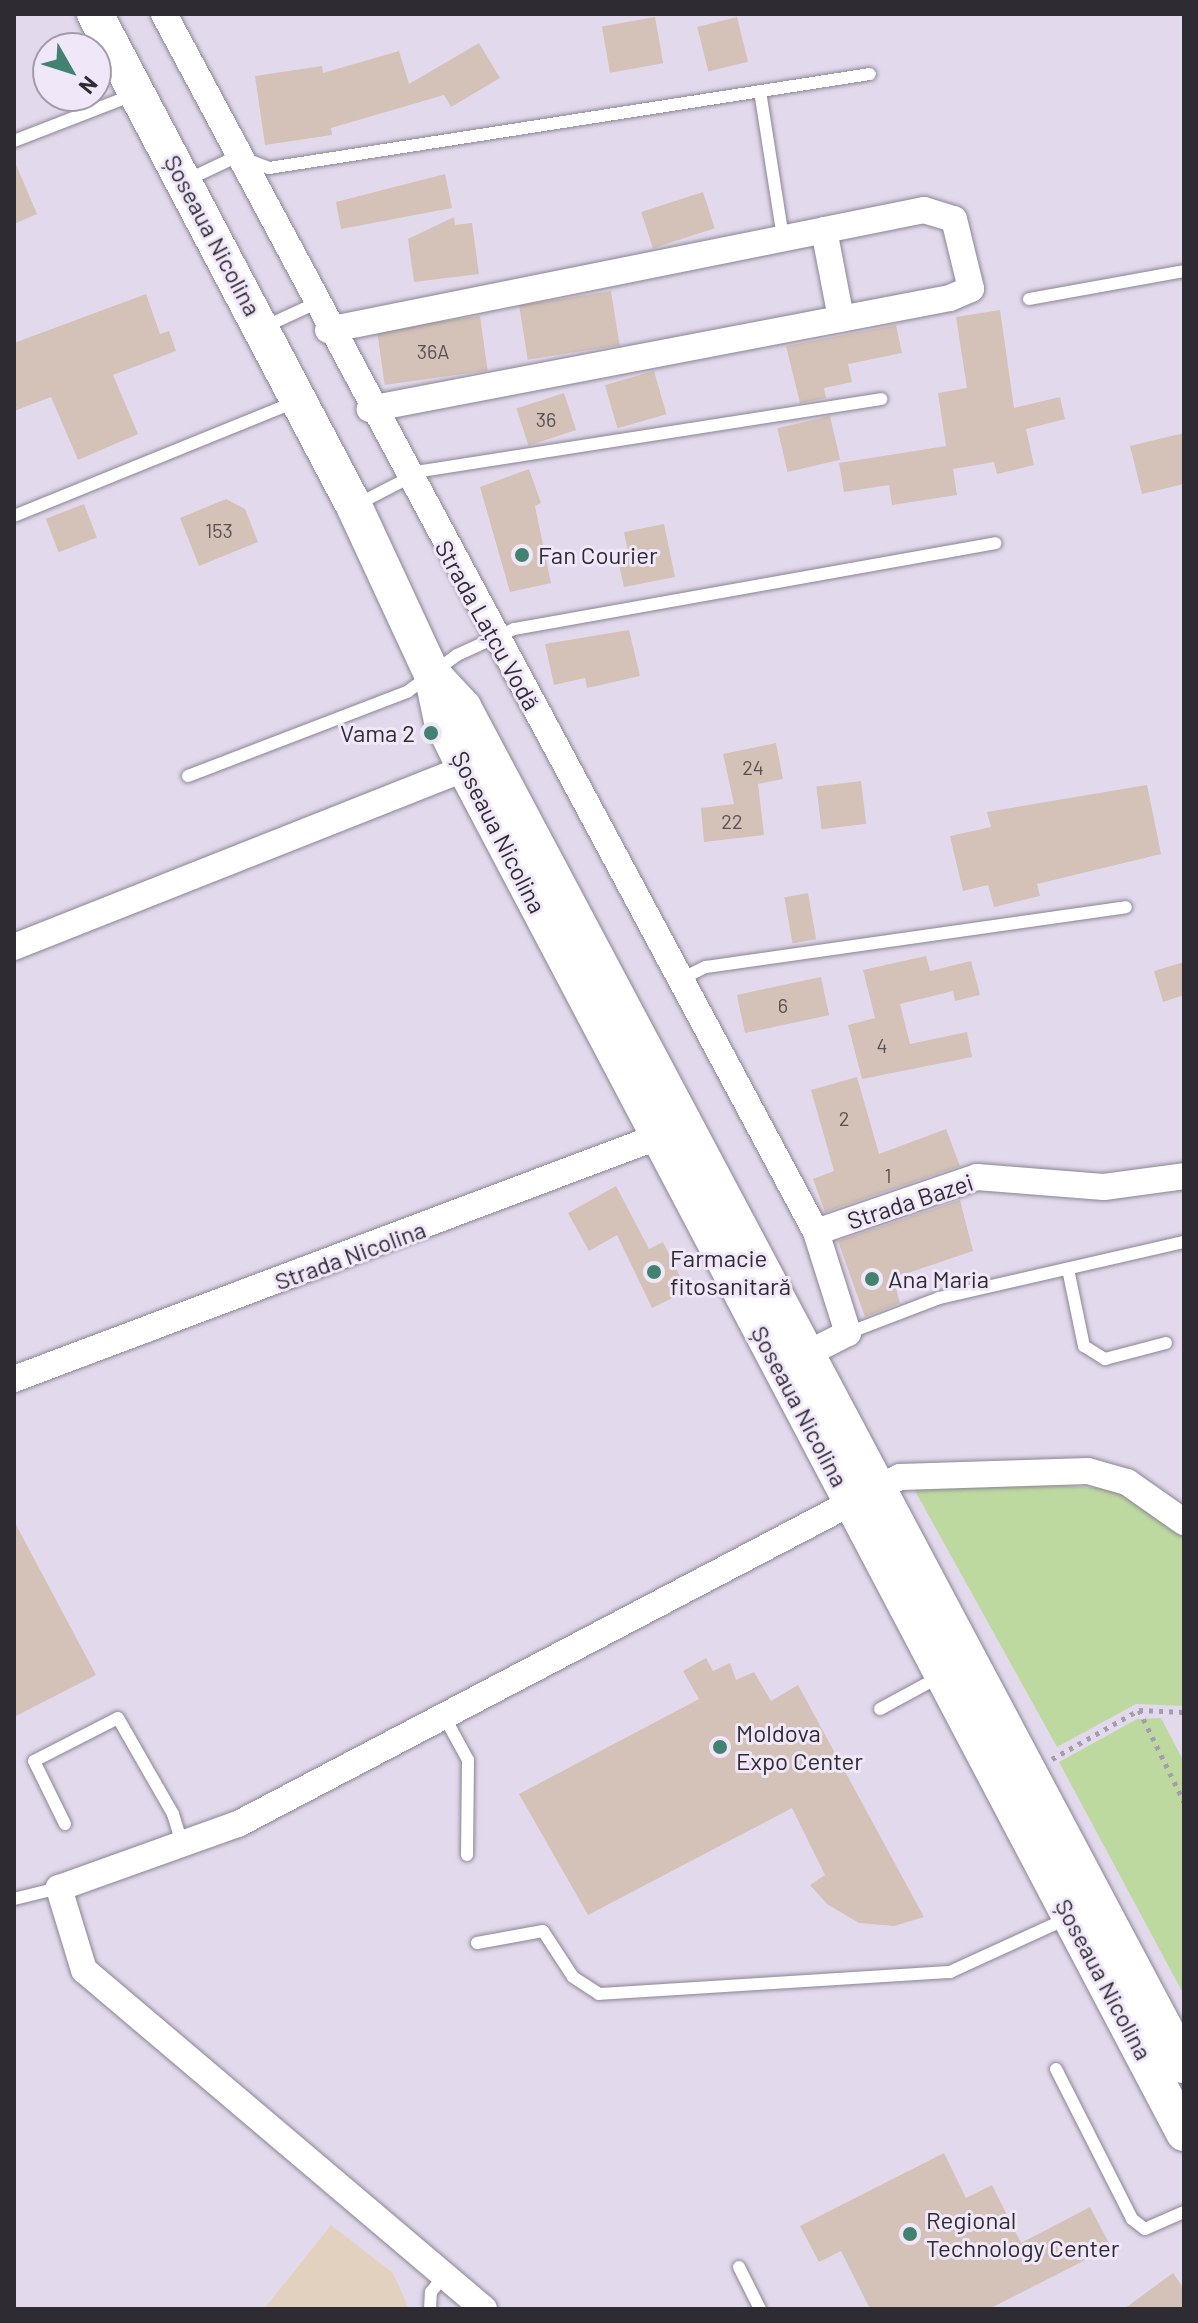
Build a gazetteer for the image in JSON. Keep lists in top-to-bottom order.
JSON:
{
  "streets": {
    "main road": ["Șoseaua Nicolina"],
    "street": ["Strada Lațcu Vodă", "Strada Bazei", "Strada Nicolina"]
  },
  "crossings": [
    ["Șoseaua Nicolina", "Strada Nicolina"],
    ["Strada Lațcu Vodă", "Strada Bazei"]
  ],
  "places": [
    "Fan Courier",
    "Vama 2",
    "Farmacie fitosanitară",
    "Ana Maria",
    "Moldova Expo Center",
    "Regional Technology Center"
  ],
  "house_numbers": [
    "36A",
    "36",
    "153",
    "24",
    "22",
    "6",
    "4",
    "2",
    "1"
  ],
  "north": "bottom right"
}
